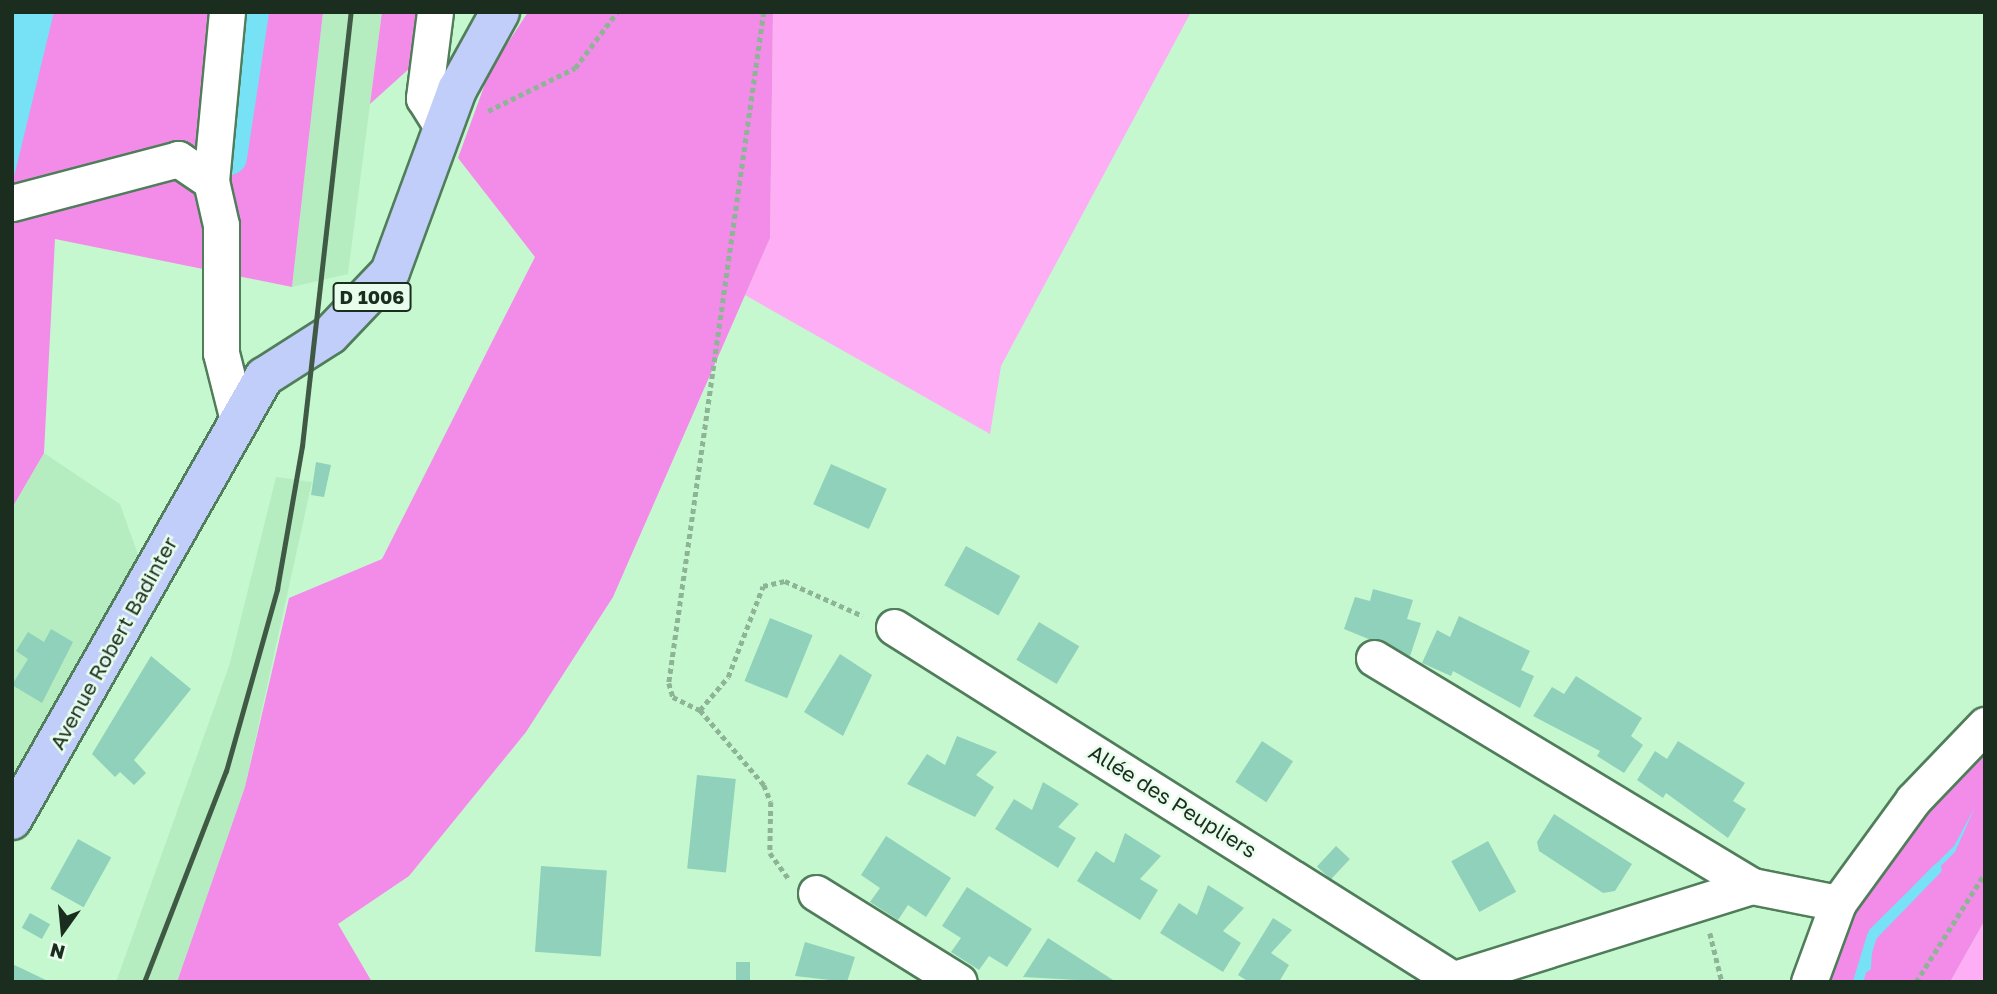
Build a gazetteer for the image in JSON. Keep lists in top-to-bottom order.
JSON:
{
  "streets": {
    "main road": ["D 1006", "Avenue Robert Badinter"],
    "street": ["Allée des Peupliers"]
  },
  "crossings": [
    ["D 1006", "Avenue Robert Badinter"]
  ],
  "north": "bottom"
}
